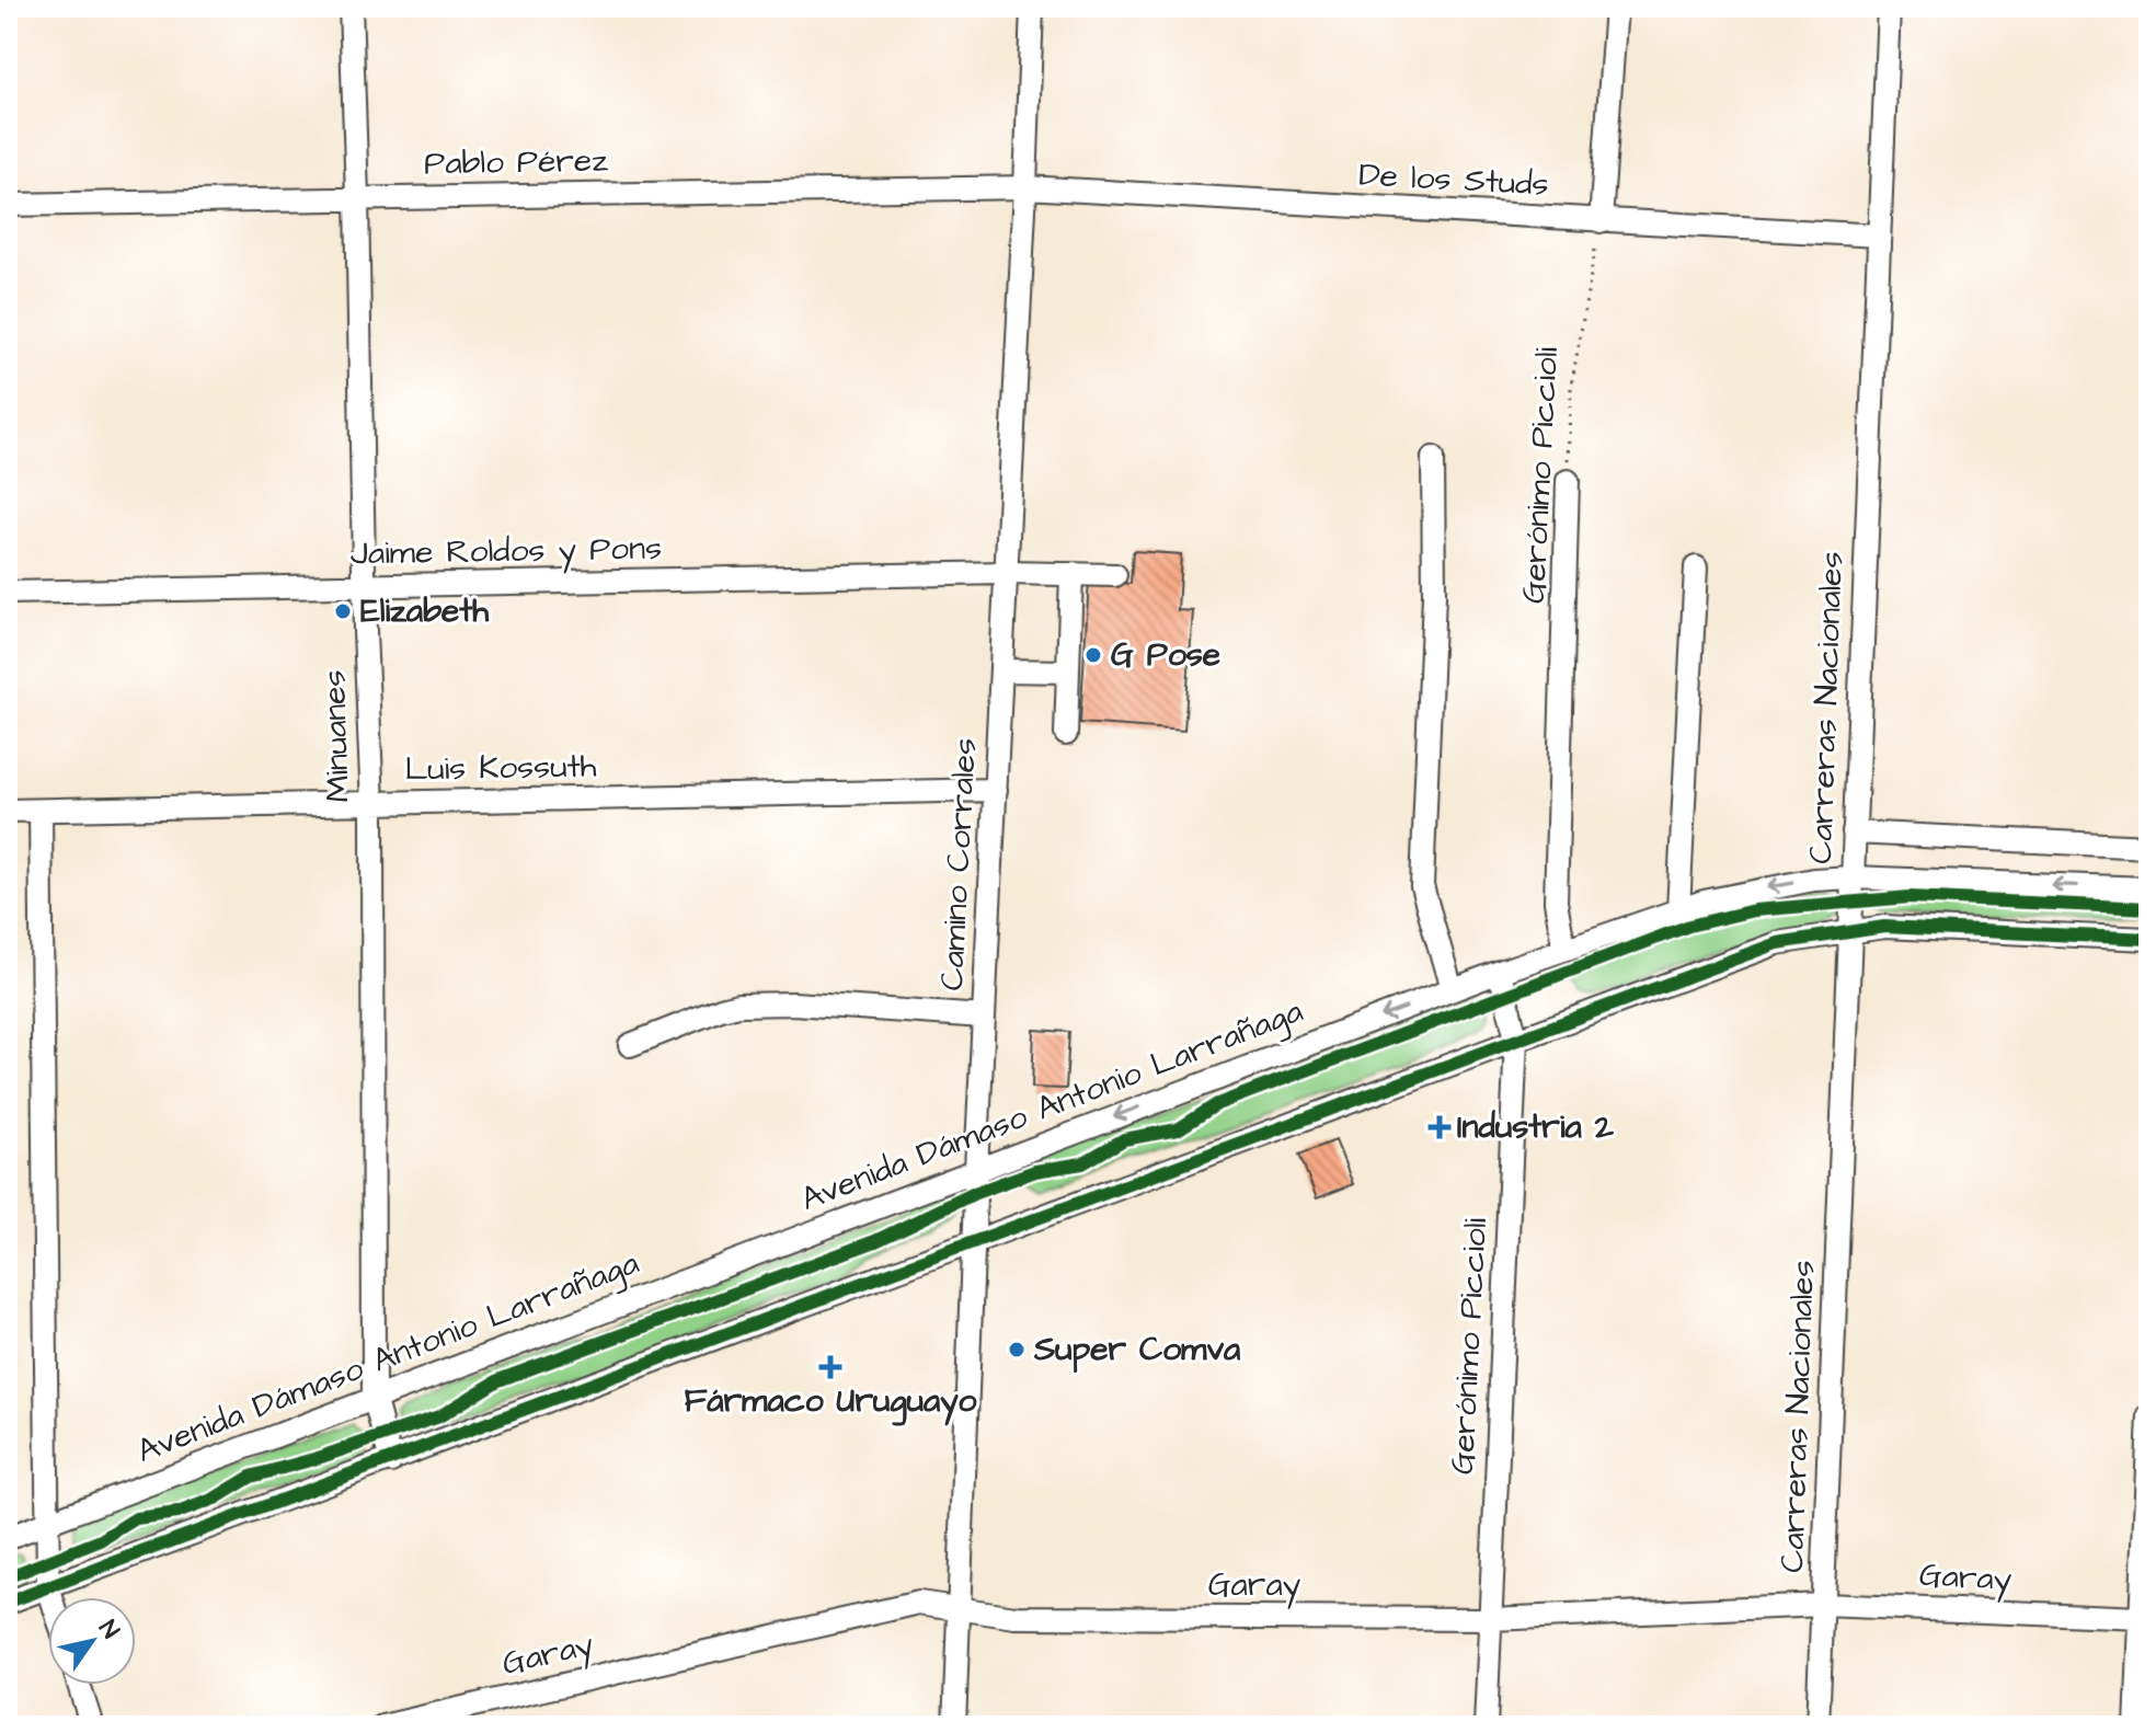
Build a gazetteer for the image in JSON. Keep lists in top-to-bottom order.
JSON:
{
  "streets": {
    "street": [
      "Pablo Pérez",
      "De los Studs",
      "Gerónimo Piccioli",
      "Jaime Roldos y Pons",
      "Carreras Nacionales",
      "Minuanes",
      "Luis Kossuth",
      "Camino Corrales",
      "Avenida Dámaso Antonio Larrañaga",
      "Garay"
    ]
  },
  "crossings": [
    ["Pablo Pérez", "De los Studs"],
    ["Pablo Pérez", "Minuanes"],
    ["Pablo Pérez", "Camino Corrales"],
    ["De los Studs", "Gerónimo Piccioli"],
    ["De los Studs", "Carreras Nacionales"],
    ["De los Studs", "Camino Corrales"],
    ["Gerónimo Piccioli", "Avenida Dámaso Antonio Larrañaga"],
    ["Gerónimo Piccioli", "Garay"],
    ["Jaime Roldos y Pons", "Minuanes"],
    ["Jaime Roldos y Pons", "Camino Corrales"],
    ["Carreras Nacionales", "Avenida Dámaso Antonio Larrañaga"],
    ["Carreras Nacionales", "Garay"],
    ["Minuanes", "Luis Kossuth"],
    ["Minuanes", "Avenida Dámaso Antonio Larrañaga"],
    ["Luis Kossuth", "Camino Corrales"],
    ["Camino Corrales", "Avenida Dámaso Antonio Larrañaga"],
    ["Camino Corrales", "Garay"]
  ],
  "places": {
    "other": ["Elizabeth", "G Pose", "Super Comva"],
    "health": ["Industria 2", "Fármaco Uruguayo"]
  },
  "north": "top right"
}
